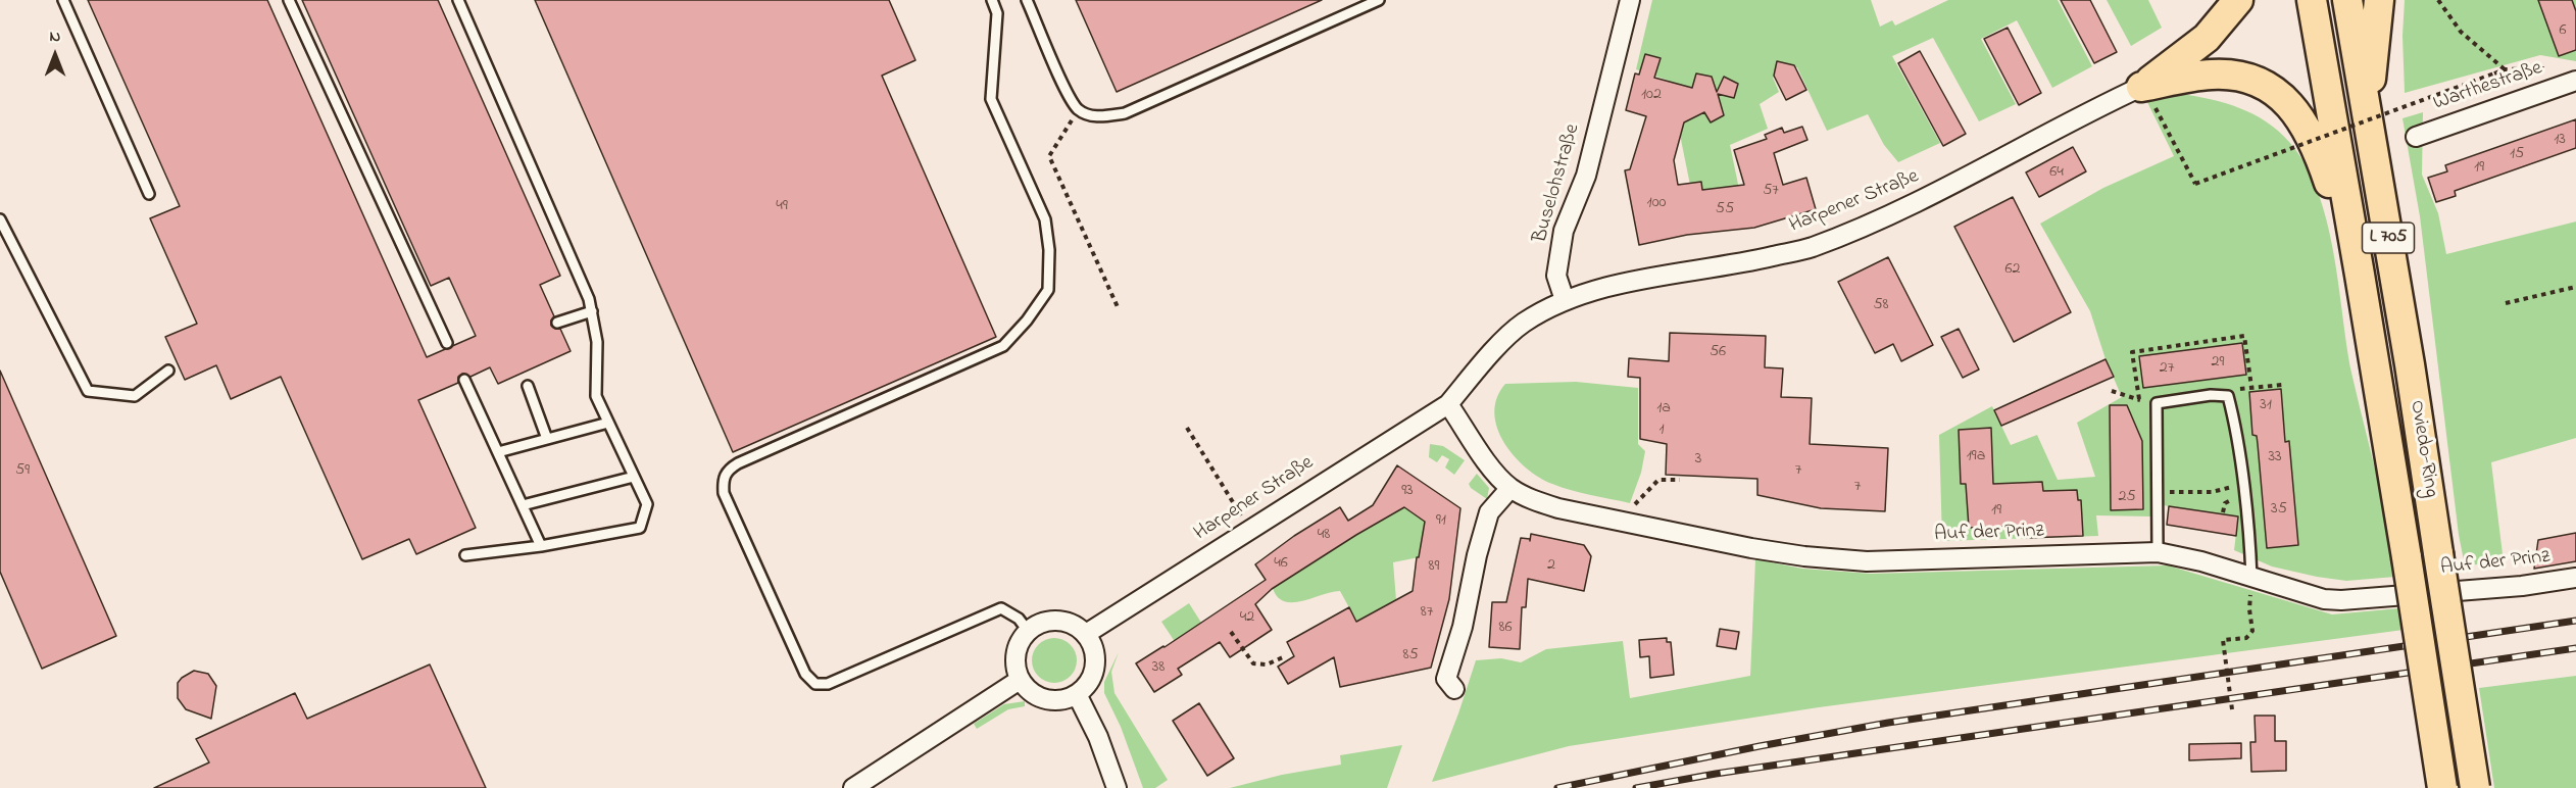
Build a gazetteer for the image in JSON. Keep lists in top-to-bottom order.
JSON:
{
  "streets": {
    "highway": ["L 705", "Oviedo-Ring"],
    "street": [
      "Warthestraße",
      "Buselohstraße",
      "Harpener Straße",
      "Auf der Prinz"
    ]
  },
  "crossings": [
    ["Buselohstraße", "Harpener Straße"],
    ["Harpener Straße", "L 705"],
    ["Harpener Straße", "Auf der Prinz"],
    ["L 705", "Oviedo-Ring"]
  ],
  "house_numbers": [
    "6",
    "102",
    "13",
    "15",
    "19",
    "64",
    "57",
    "100",
    "49",
    "55",
    "62",
    "58",
    "56",
    "29",
    "27",
    "31",
    "1a",
    "1",
    "19a",
    "33",
    "3",
    "59",
    "7",
    "7",
    "93",
    "25",
    "35",
    "19",
    "91",
    "48",
    "46",
    "2",
    "89",
    "87",
    "42",
    "86",
    "85",
    "38"
  ],
  "north": "top"
}
